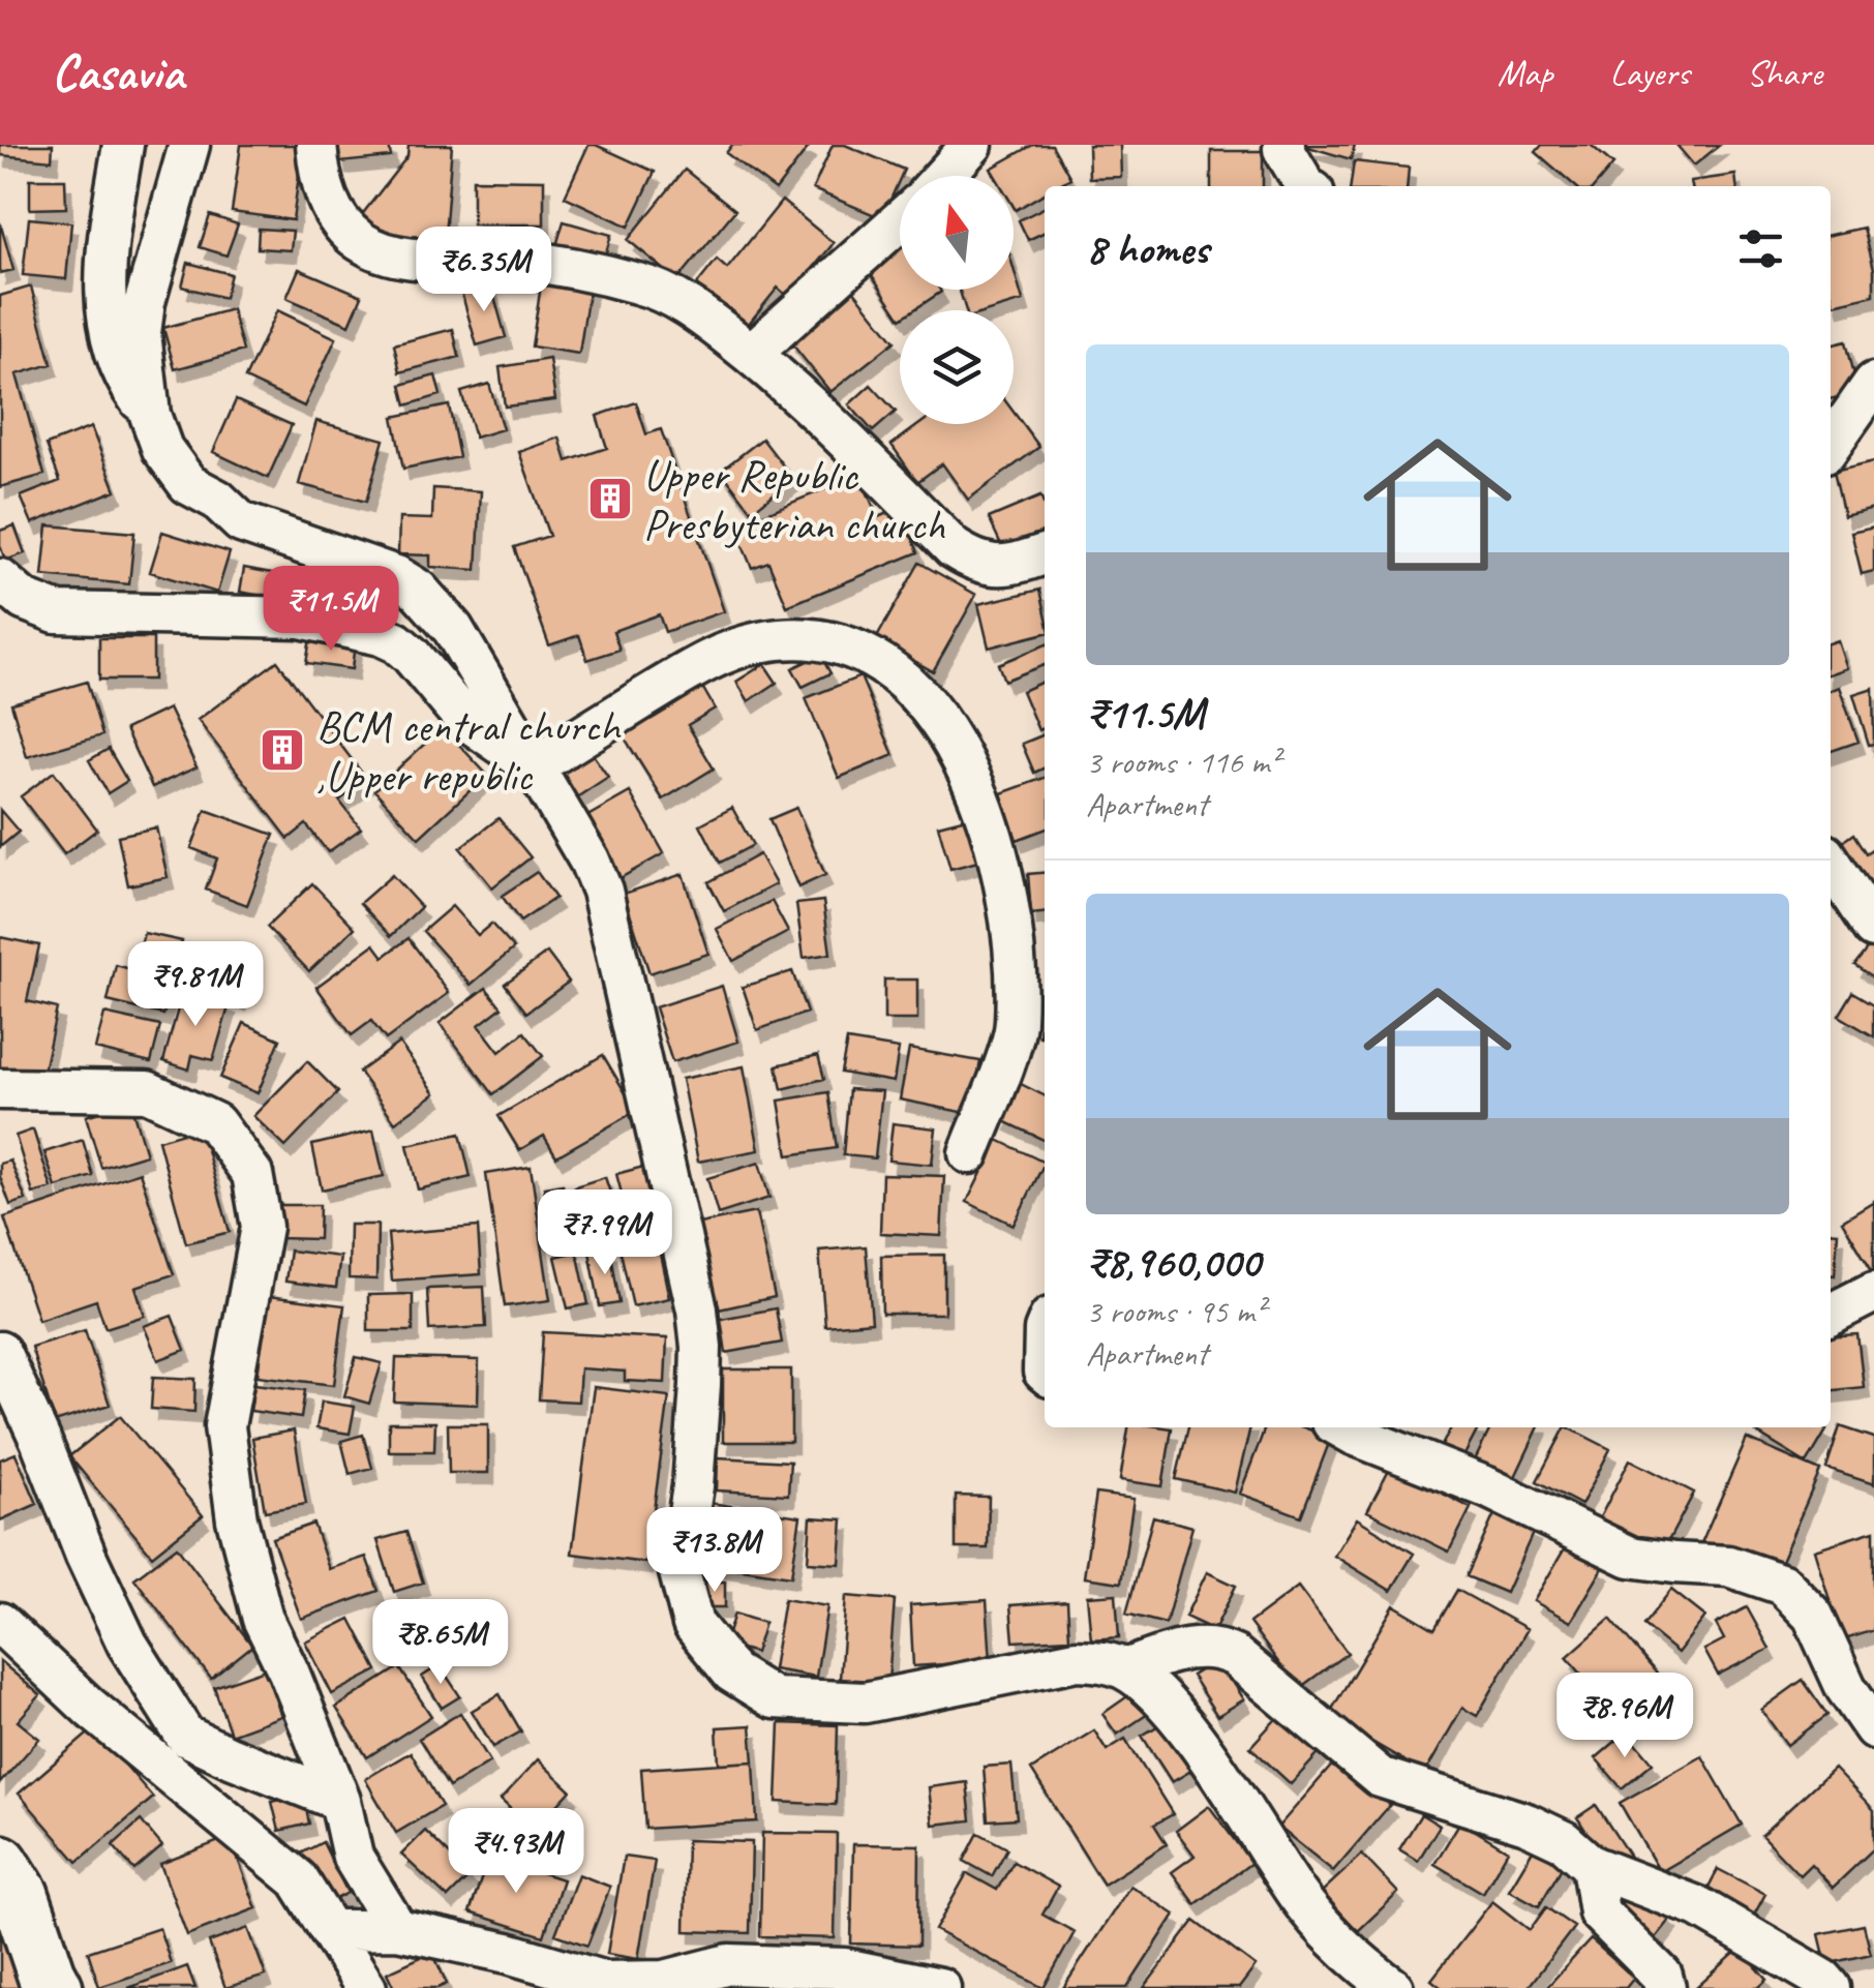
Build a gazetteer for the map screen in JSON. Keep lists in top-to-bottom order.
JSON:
{
  "places": {
    "building": ["Upper Republic Presbyterian church", "BCM central church ,Upper republic"]
  },
  "north": "top",
  "page": {
    "header": "Casavia",
    "nav": ["Map", "Layers", "Share"],
    "heading": "8 homes",
    "price": [
      "₹6.35M",
      "₹11.5M",
      "₹9.81M",
      "₹7.99M",
      "₹13.8M",
      "₹8.65M",
      "₹8.96M",
      "₹4.93M"
    ],
    "list": [
      {
        "name": "₹11.5M",
        "note": "3 rooms · 116 m² · Apartment"
      },
      {
        "name": "₹8,960,000",
        "note": "3 rooms · 95 m² · Apartment"
      }
    ]
  }
}
